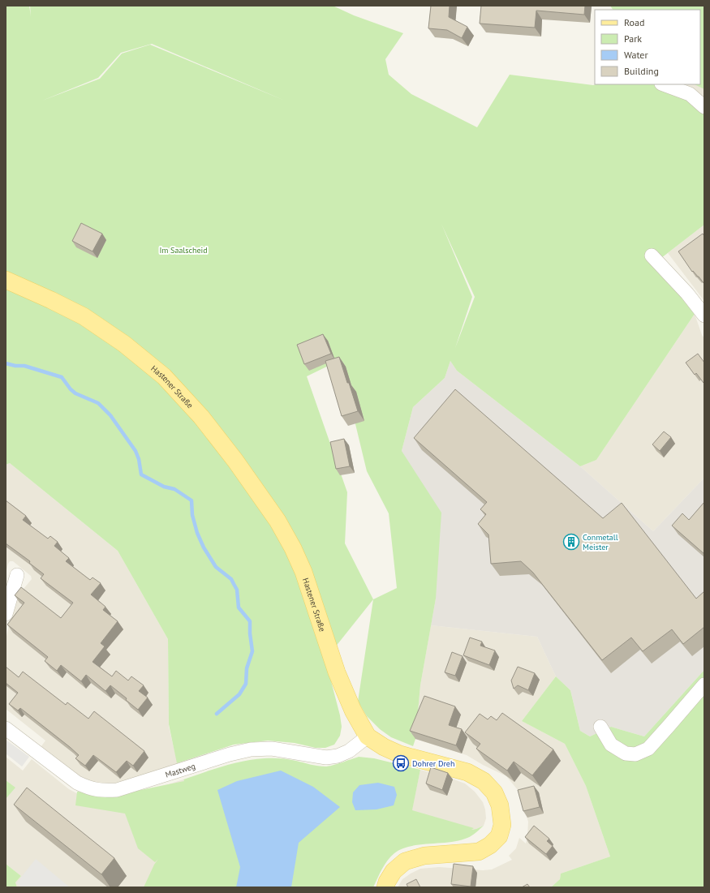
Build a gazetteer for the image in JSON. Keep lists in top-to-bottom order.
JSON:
{
  "streets": {
    "main road": ["Hastener Straße"],
    "street": ["Mastweg"]
  },
  "crossings": [
    ["Hastener Straße", "Mastweg"]
  ],
  "parks": ["Im Saalscheid"],
  "places": {
    "building": ["Conmetall Meister"],
    "bus stop": ["Dohrer Dreh"]
  },
  "legend": [
    "Road",
    "Park",
    "Water",
    "Building"
  ]
}
